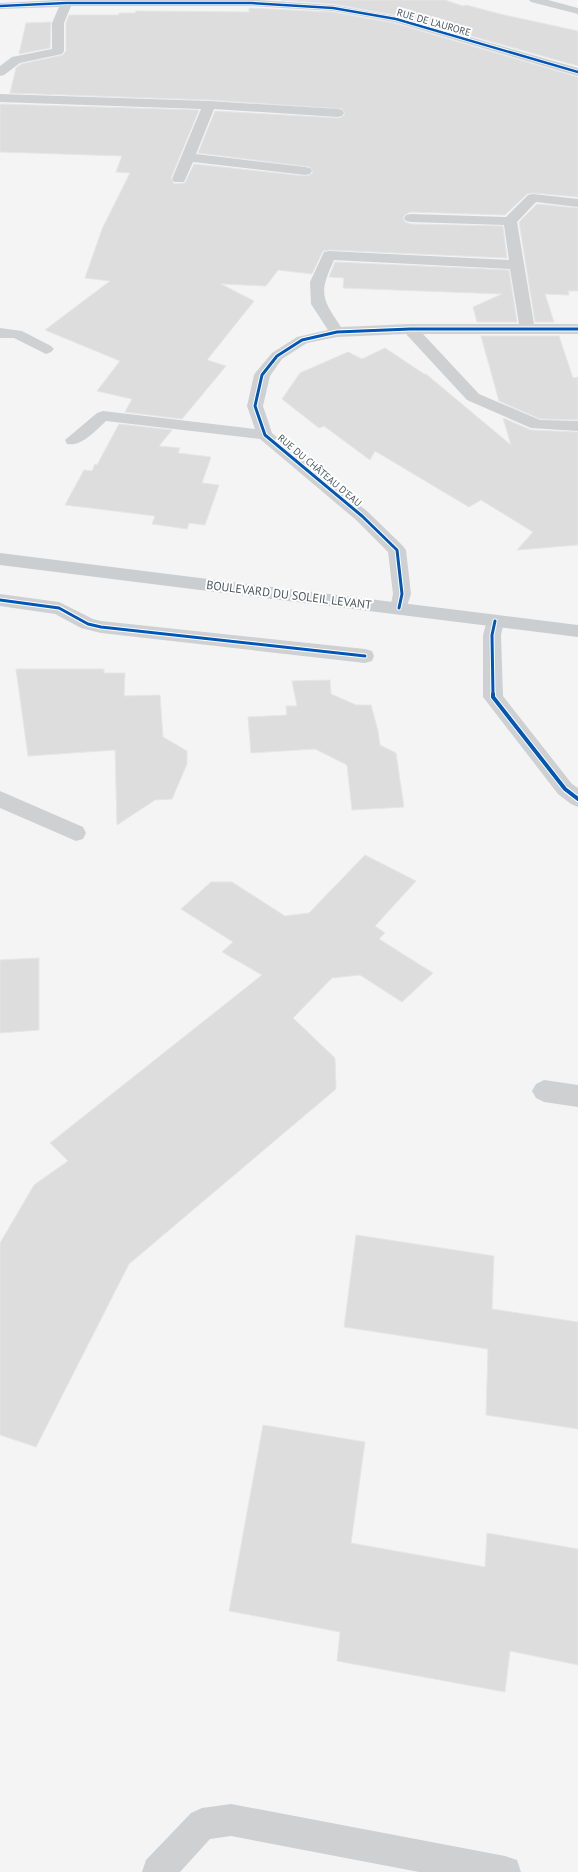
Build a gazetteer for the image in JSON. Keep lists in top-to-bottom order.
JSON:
{
  "streets": {
    "main road": ["BOULEVARD DU SOLEIL LEVANT"],
    "street": ["RUE DE L'AURORE", "RUE DU CHÂTEAU D'EAU"]
  },
  "crossings": [
    ["RUE DU CHÂTEAU D'EAU", "BOULEVARD DU SOLEIL LEVANT"]
  ]
}
